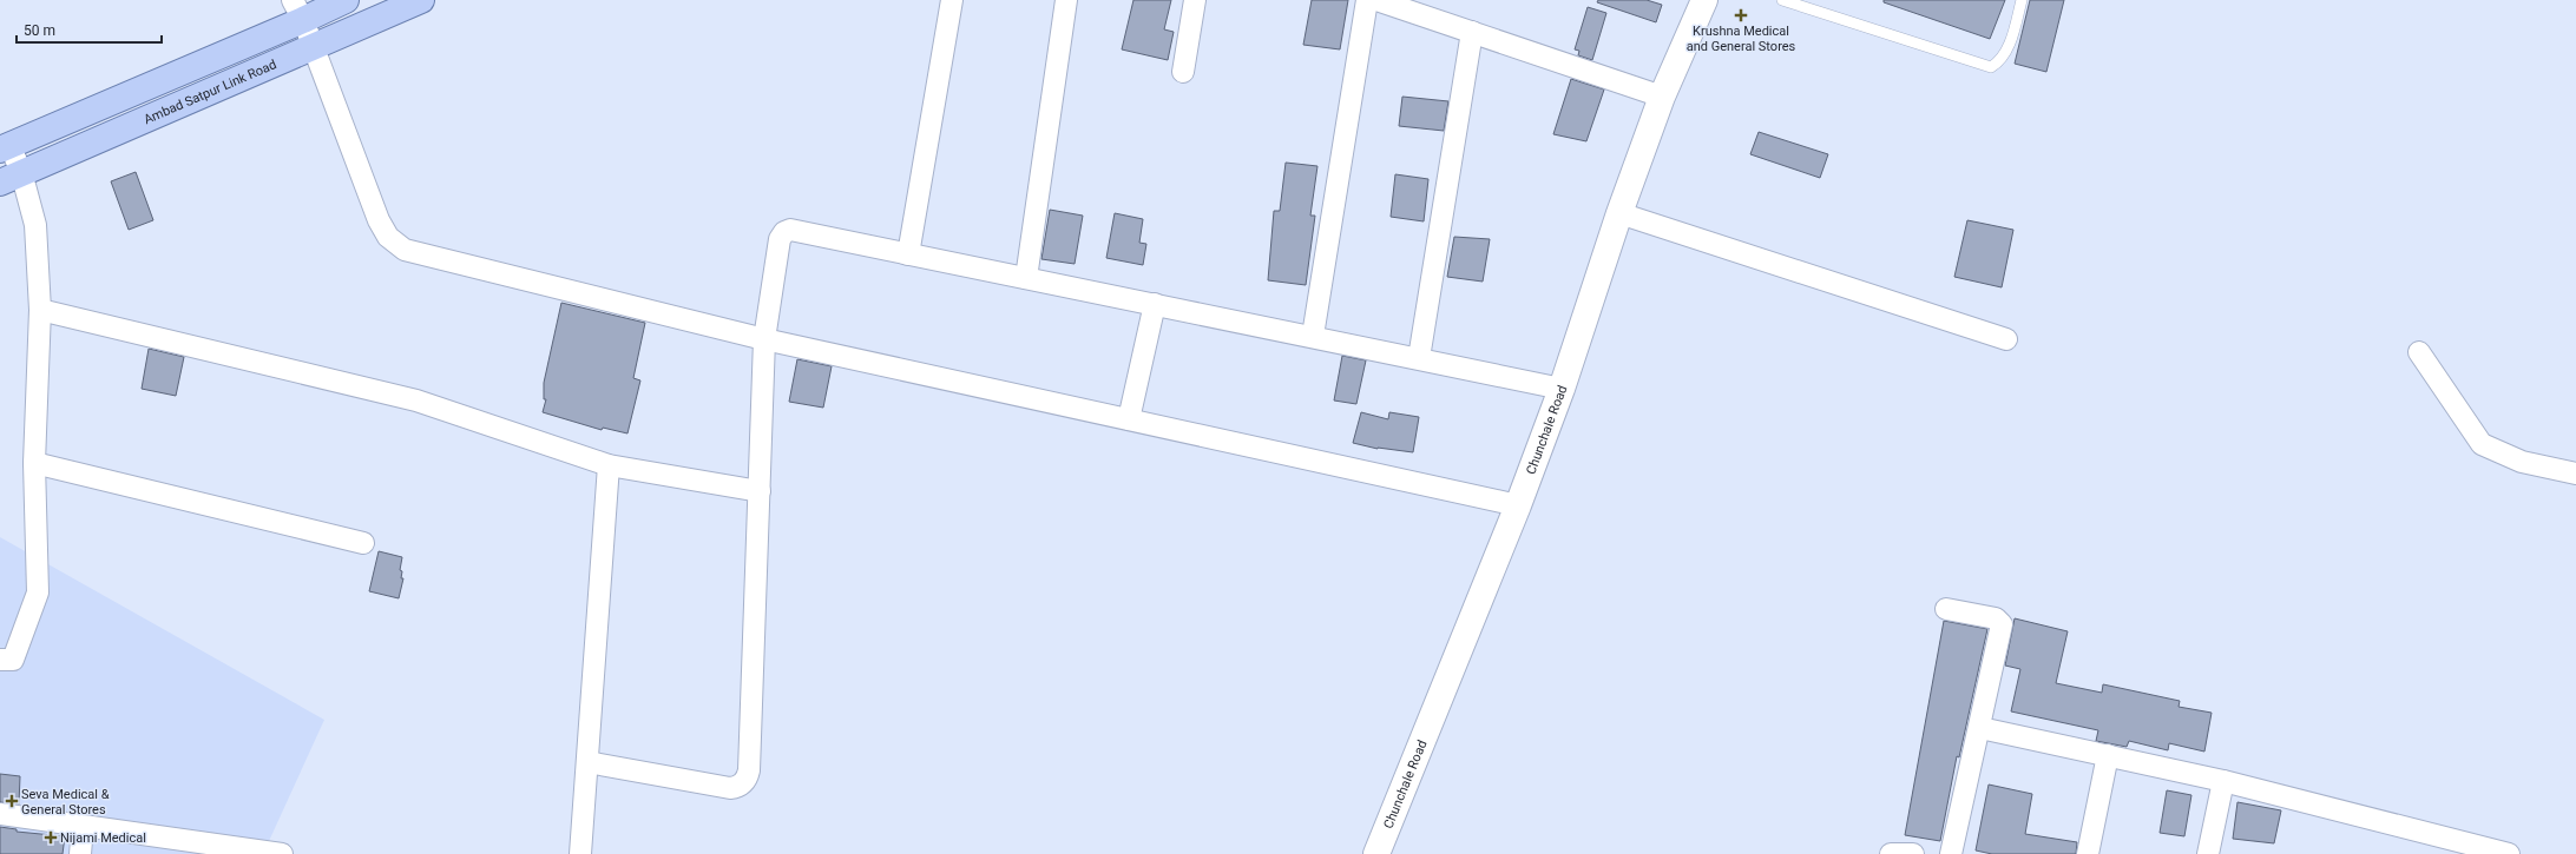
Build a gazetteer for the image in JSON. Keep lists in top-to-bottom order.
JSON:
{
  "streets": {
    "main road": ["Ambad Satpur Link Road"],
    "street": ["Chunchale Road"]
  },
  "places": {
    "health": ["Krushna Medical and General Stores", "Seva Medical & General Stores", "Nijami Medical"]
  },
  "scale_bar": "50 m"
}
